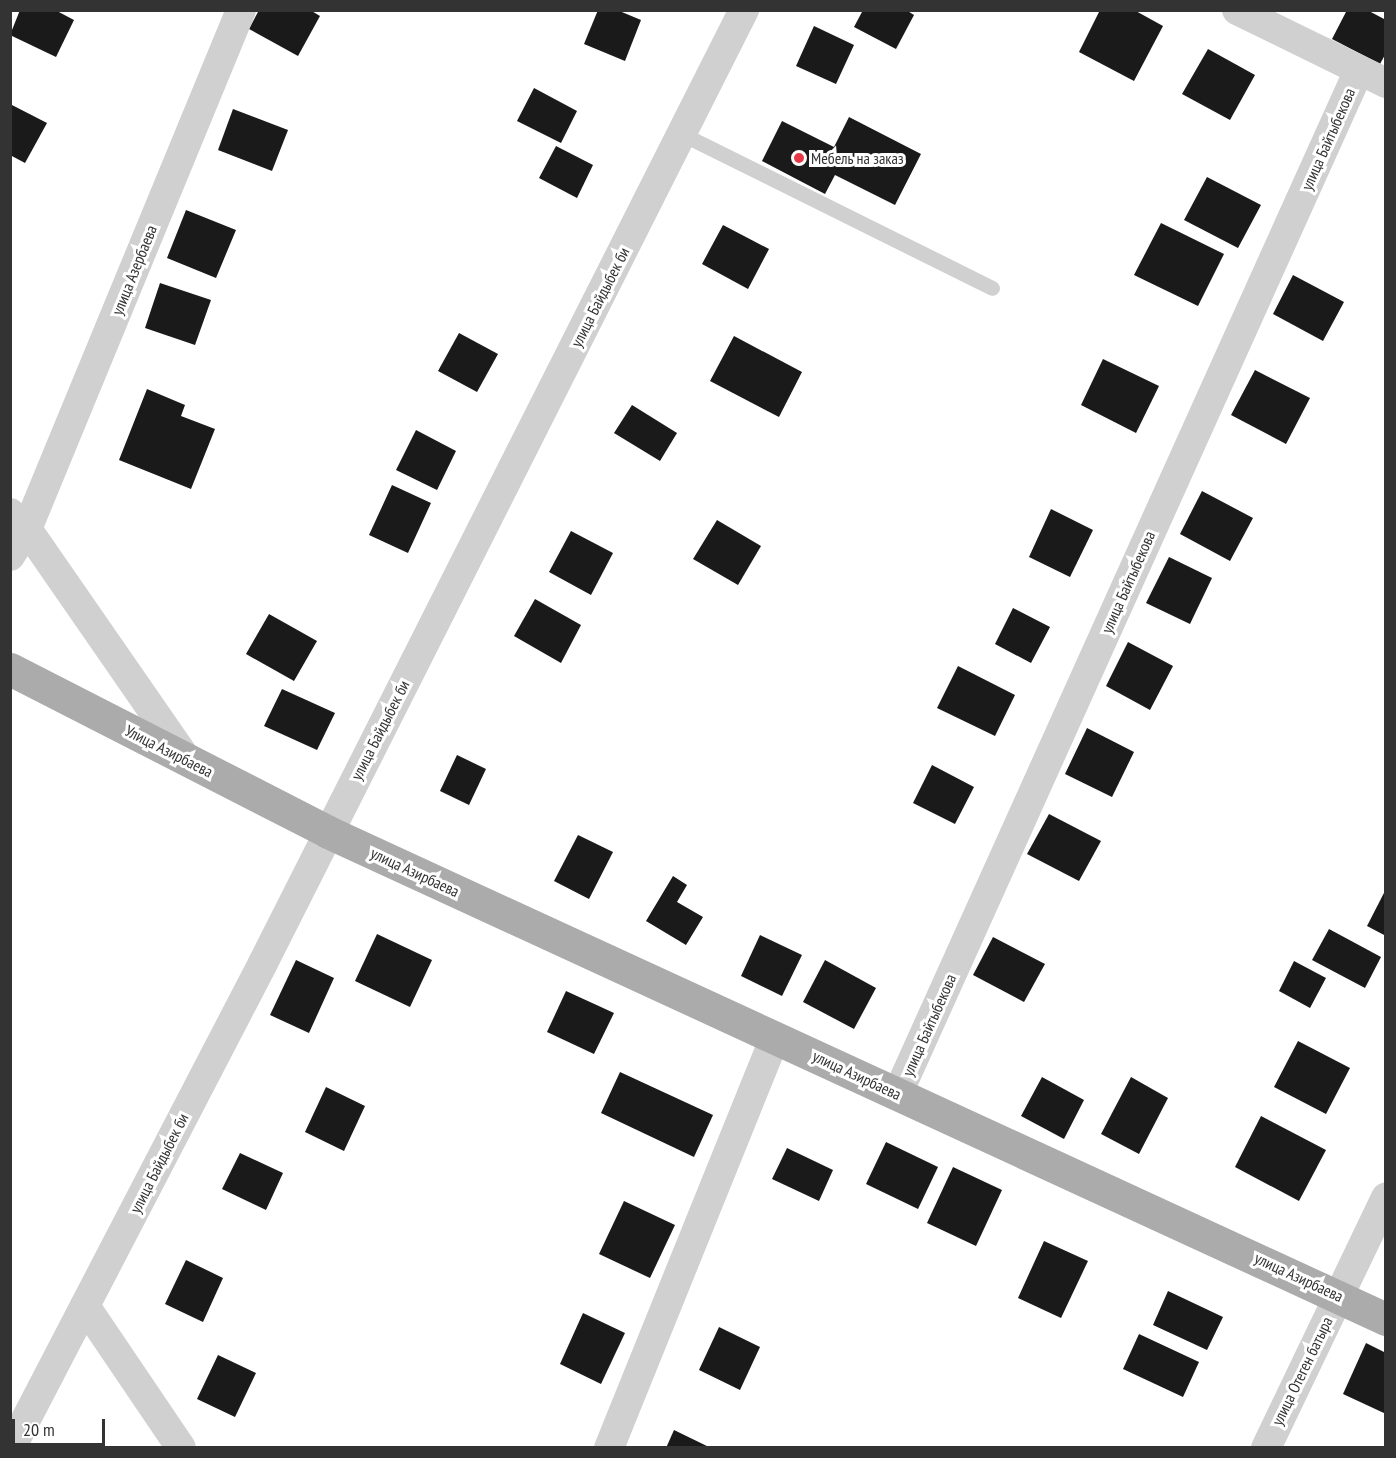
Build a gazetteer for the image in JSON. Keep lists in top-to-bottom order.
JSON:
{
  "streets": {
    "main road": ["Улица Азирбаева", "улица Азирбаева"],
    "street": [
      "улица Байтыбекова",
      "улица Азербаева",
      "улица Байдыбек би",
      "улица Отеген батыра"
    ]
  },
  "crossings": [
    ["улица Байтыбекова", "улица Азирбаева"],
    ["улица Байдыбек би", "Улица Азирбаева"],
    ["улица Байдыбек би", "улица Азирбаева"],
    ["Улица Азирбаева", "улица Азирбаева"],
    ["улица Азирбаева", "улица Отеген батыра"]
  ],
  "places": ["Мебель на заказ"],
  "scale_bar": "20 m"
}
